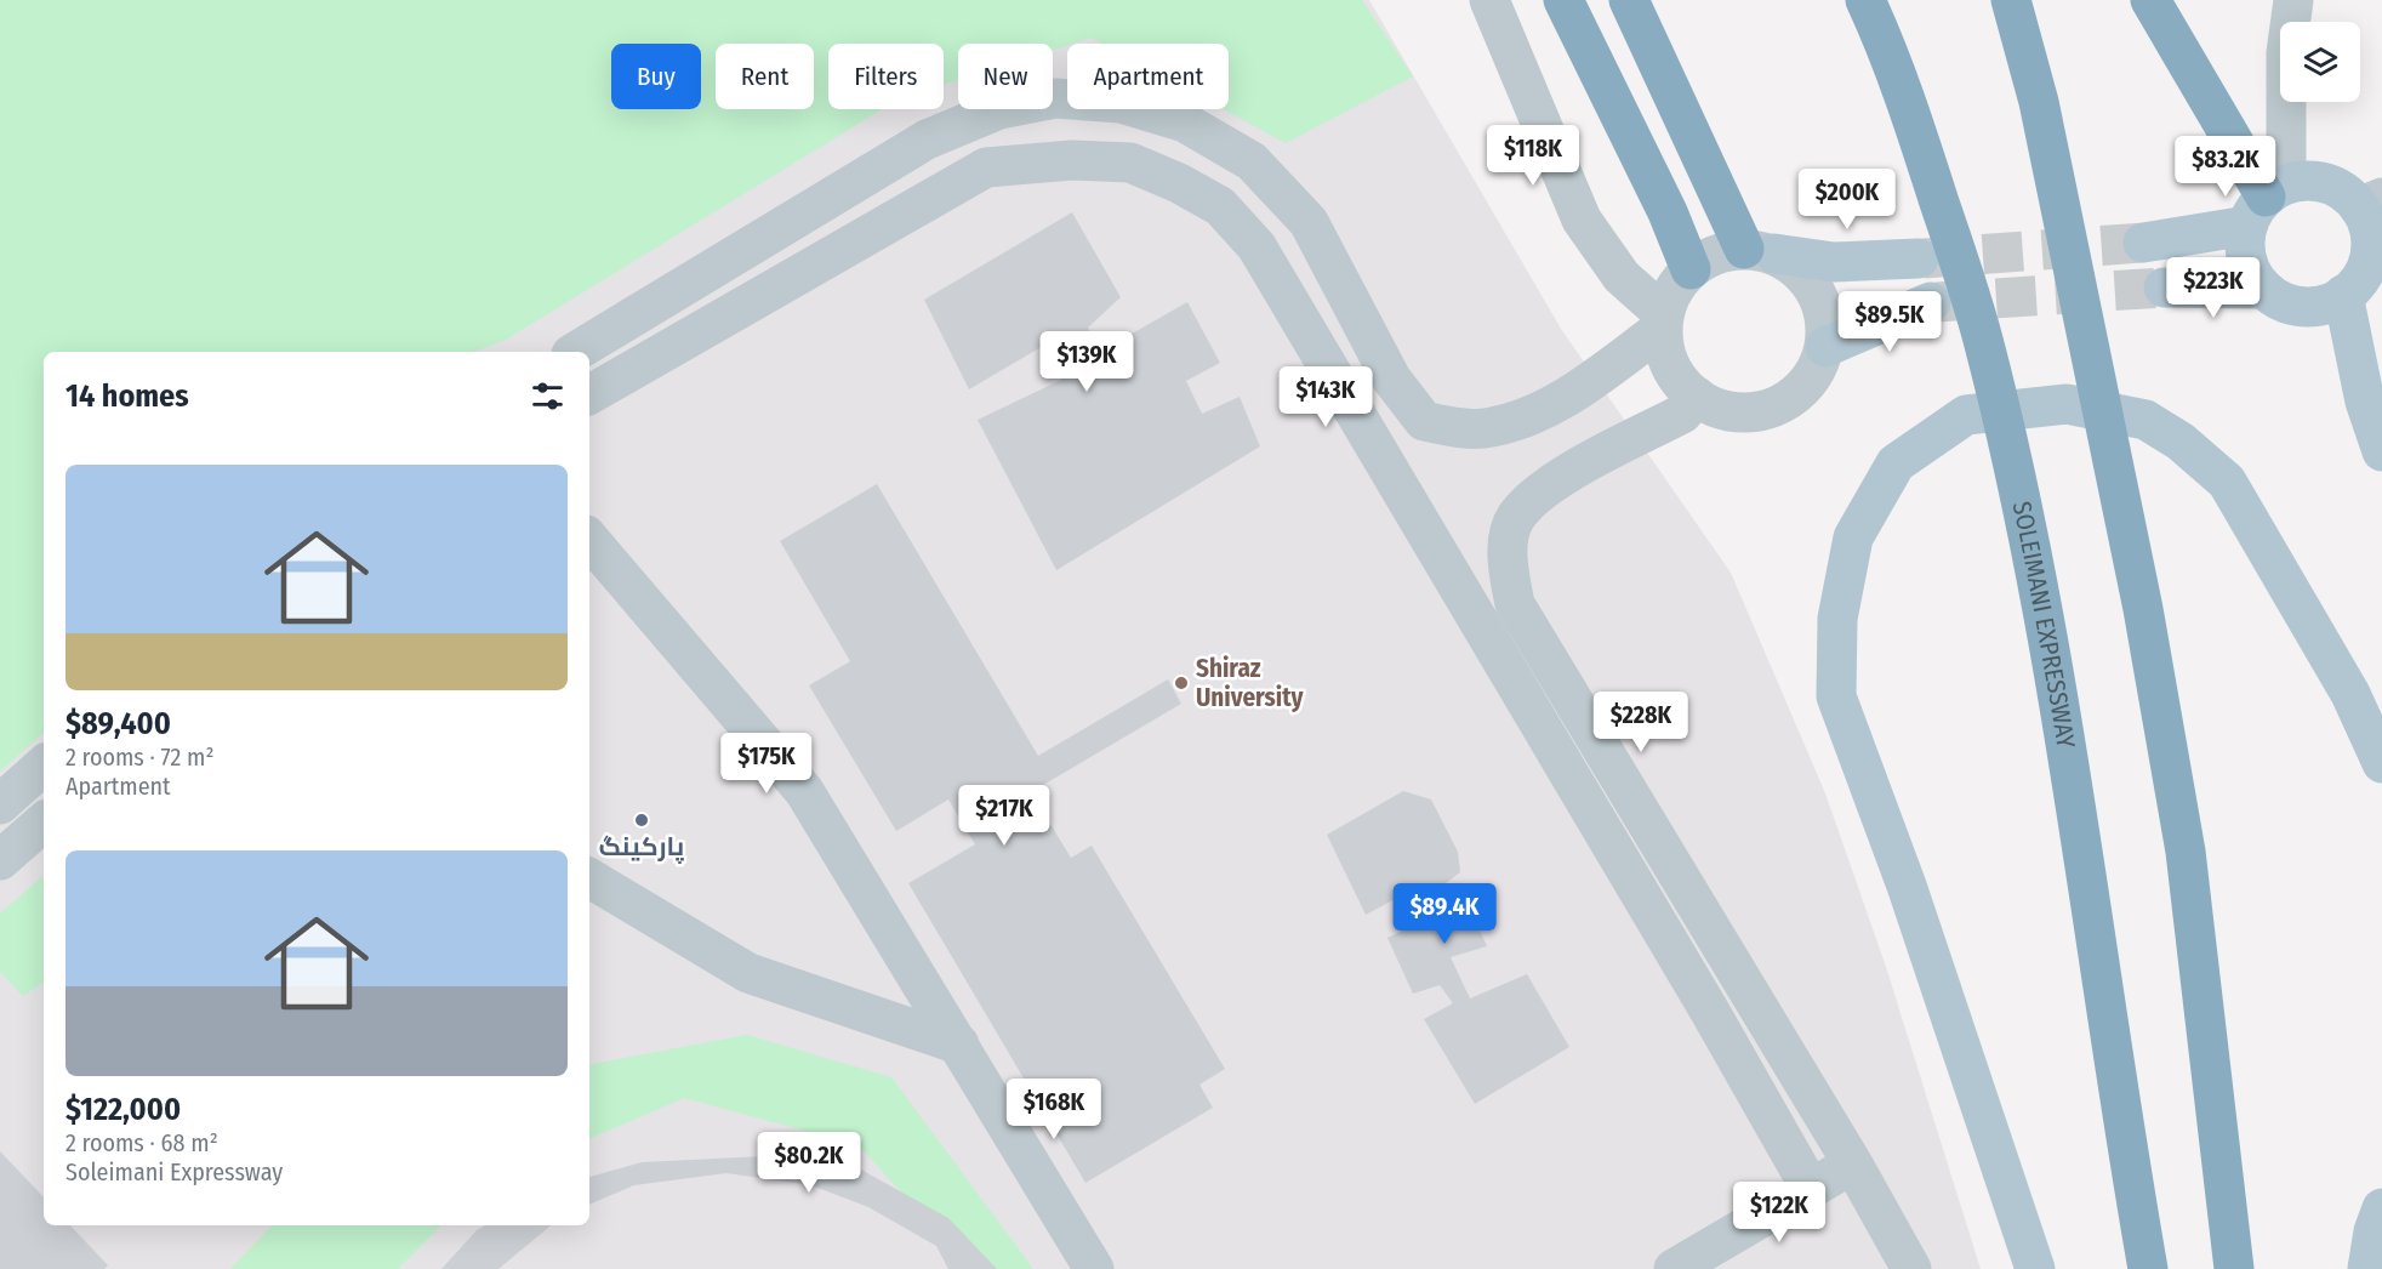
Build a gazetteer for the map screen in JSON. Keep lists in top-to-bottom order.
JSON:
{
  "streets": {
    "highway": ["SOLEIMANI EXPRESSWAY"]
  },
  "places": ["Shiraz University", "پارکینگ"],
  "page": {
    "chip": [
      "Buy",
      "Rent",
      "Filters",
      "New",
      "Apartment"
    ],
    "price": [
      "$118K",
      "$83.2K",
      "$200K",
      "$223K",
      "$89.5K",
      "$139K",
      "$143K",
      "$228K",
      "$175K",
      "$217K",
      "$89.4K",
      "$168K",
      "$80.2K",
      "$122K"
    ],
    "heading": "14 homes",
    "list": [
      {
        "name": "$89,400",
        "note": "2 rooms · 72 m² · Apartment"
      },
      {
        "name": "$122,000",
        "note": "2 rooms · 68 m² · Soleimani Expressway"
      }
    ]
  }
}
